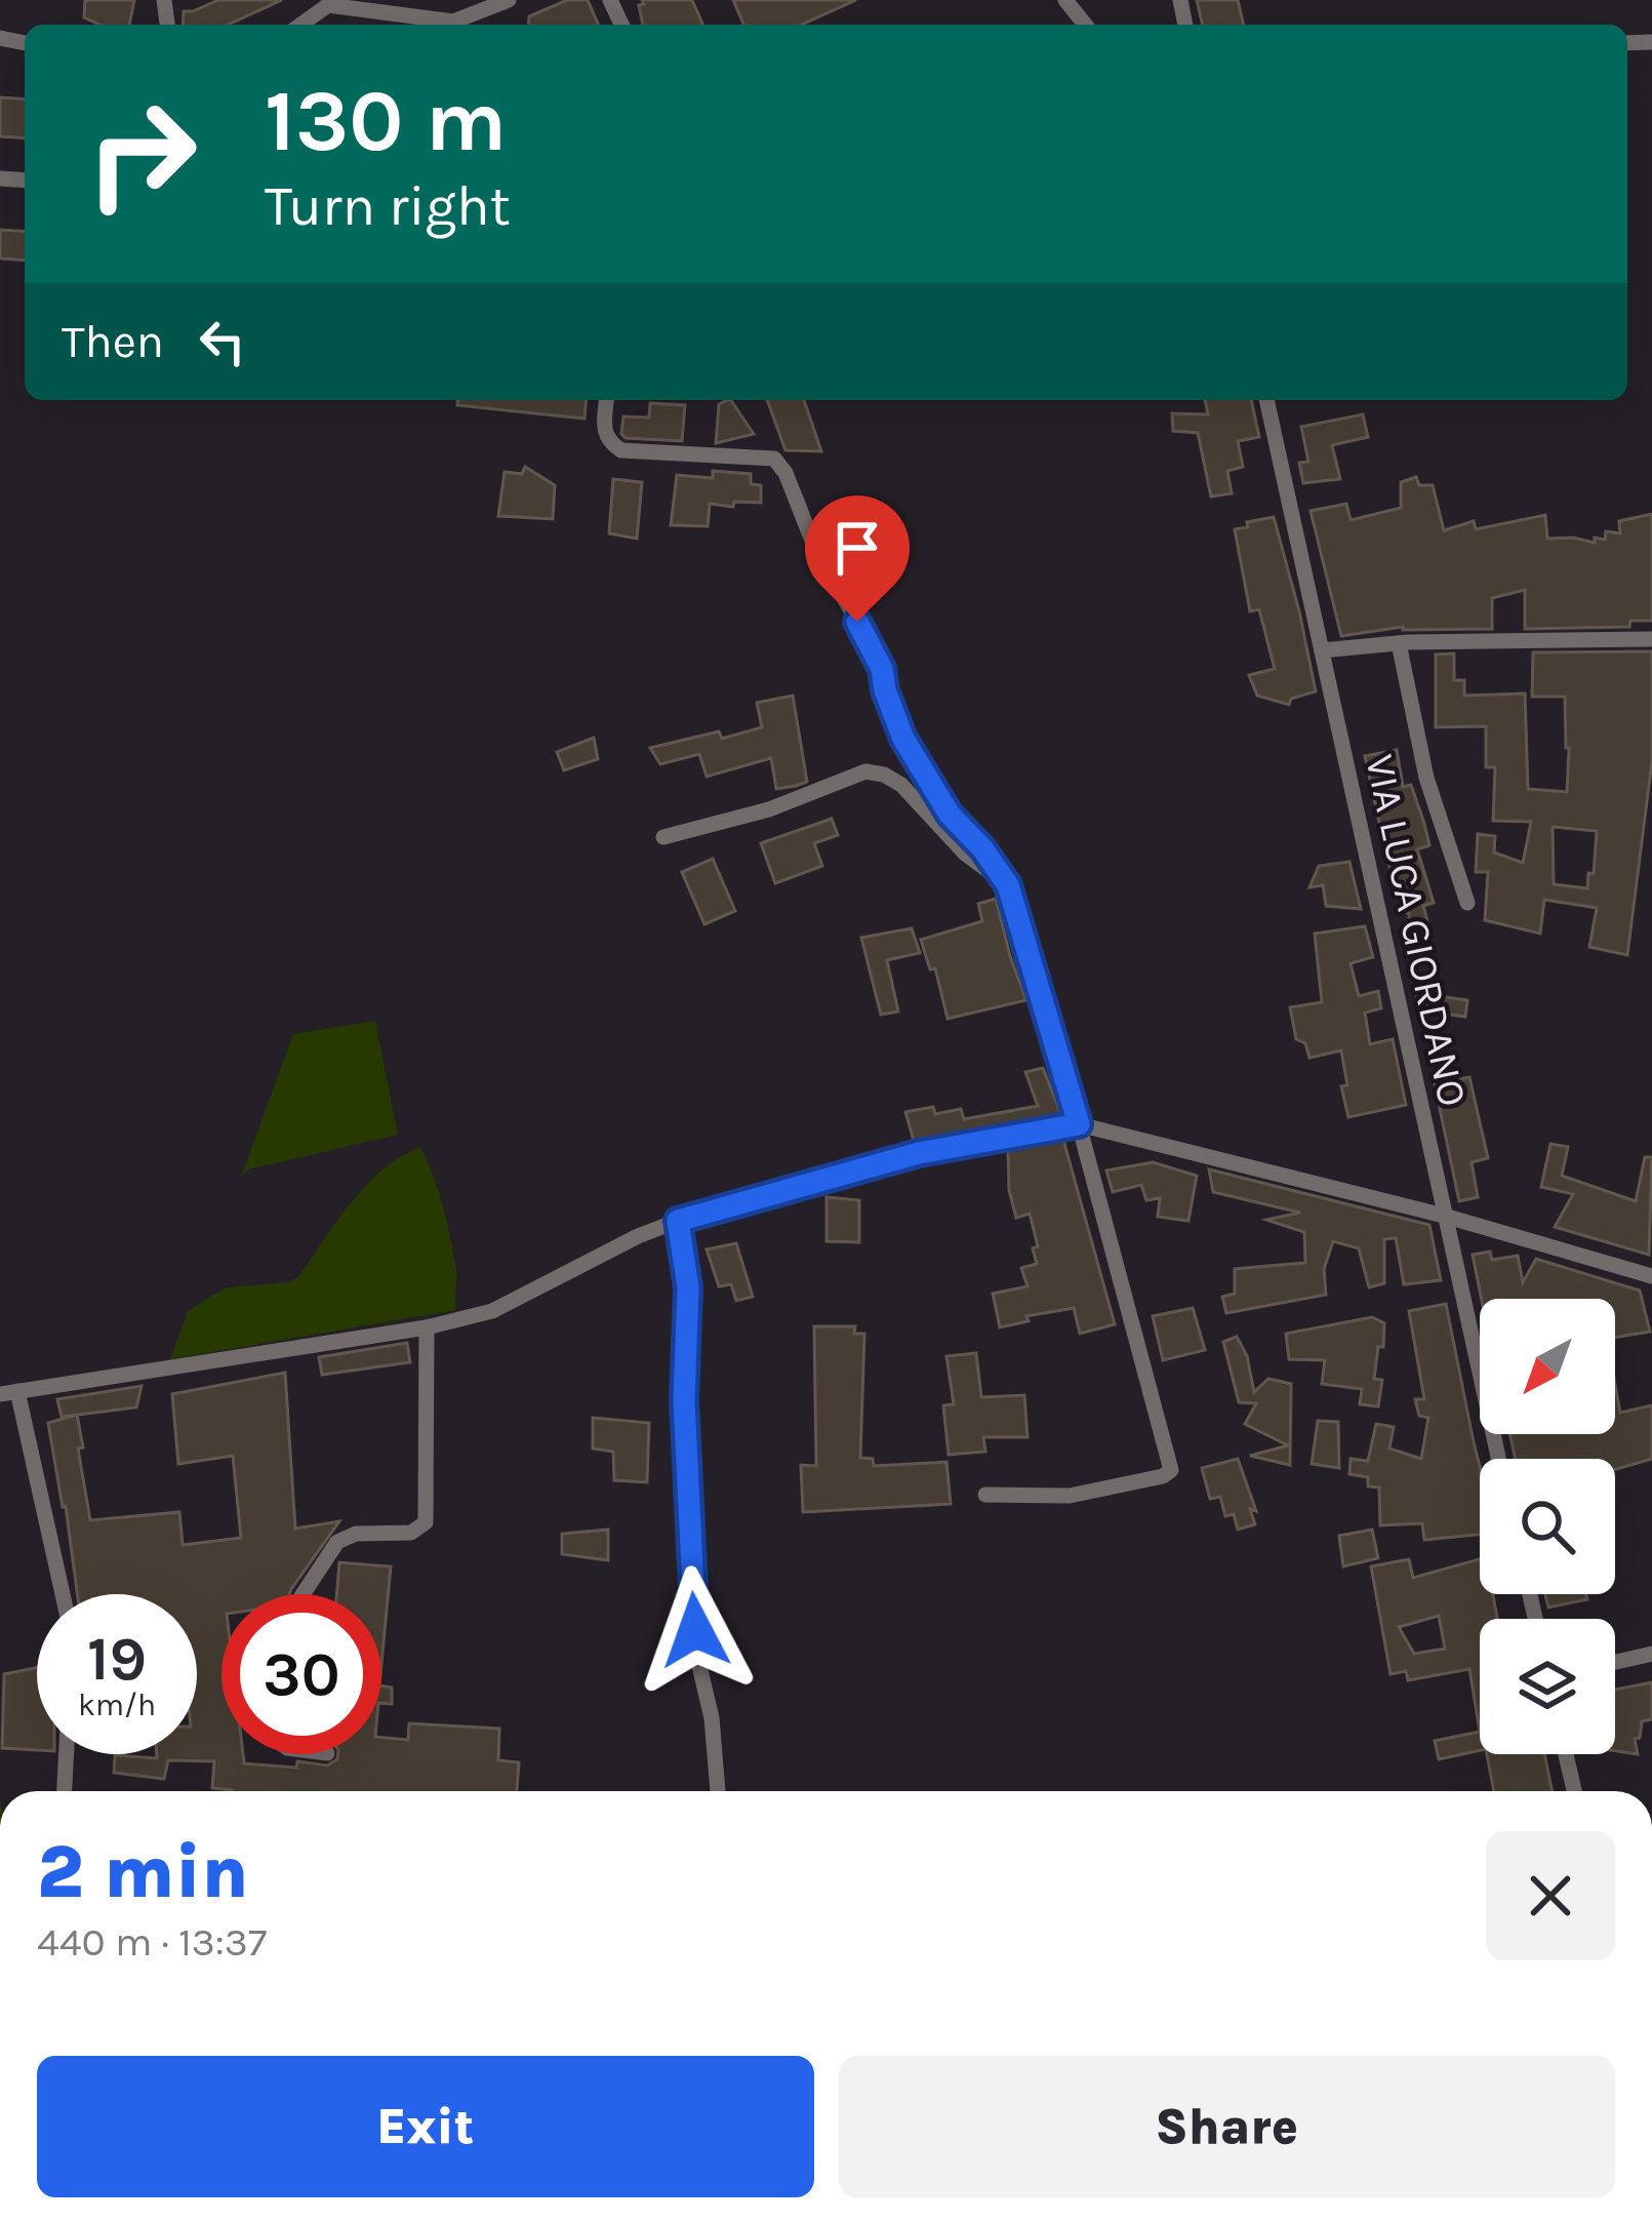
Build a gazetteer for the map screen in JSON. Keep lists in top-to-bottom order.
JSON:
{
  "streets": {
    "street": ["VIA LUCA GIORDANO"]
  },
  "north": "bottom left",
  "page": {
    "turn": ["130 m", "Turn right"],
    "then": "Then",
    "speed": "19 km/h",
    "limit": "30",
    "heading": ["2 min", "440 m · 13:37"],
    "buttons": ["Exit", "Share"]
  }
}
